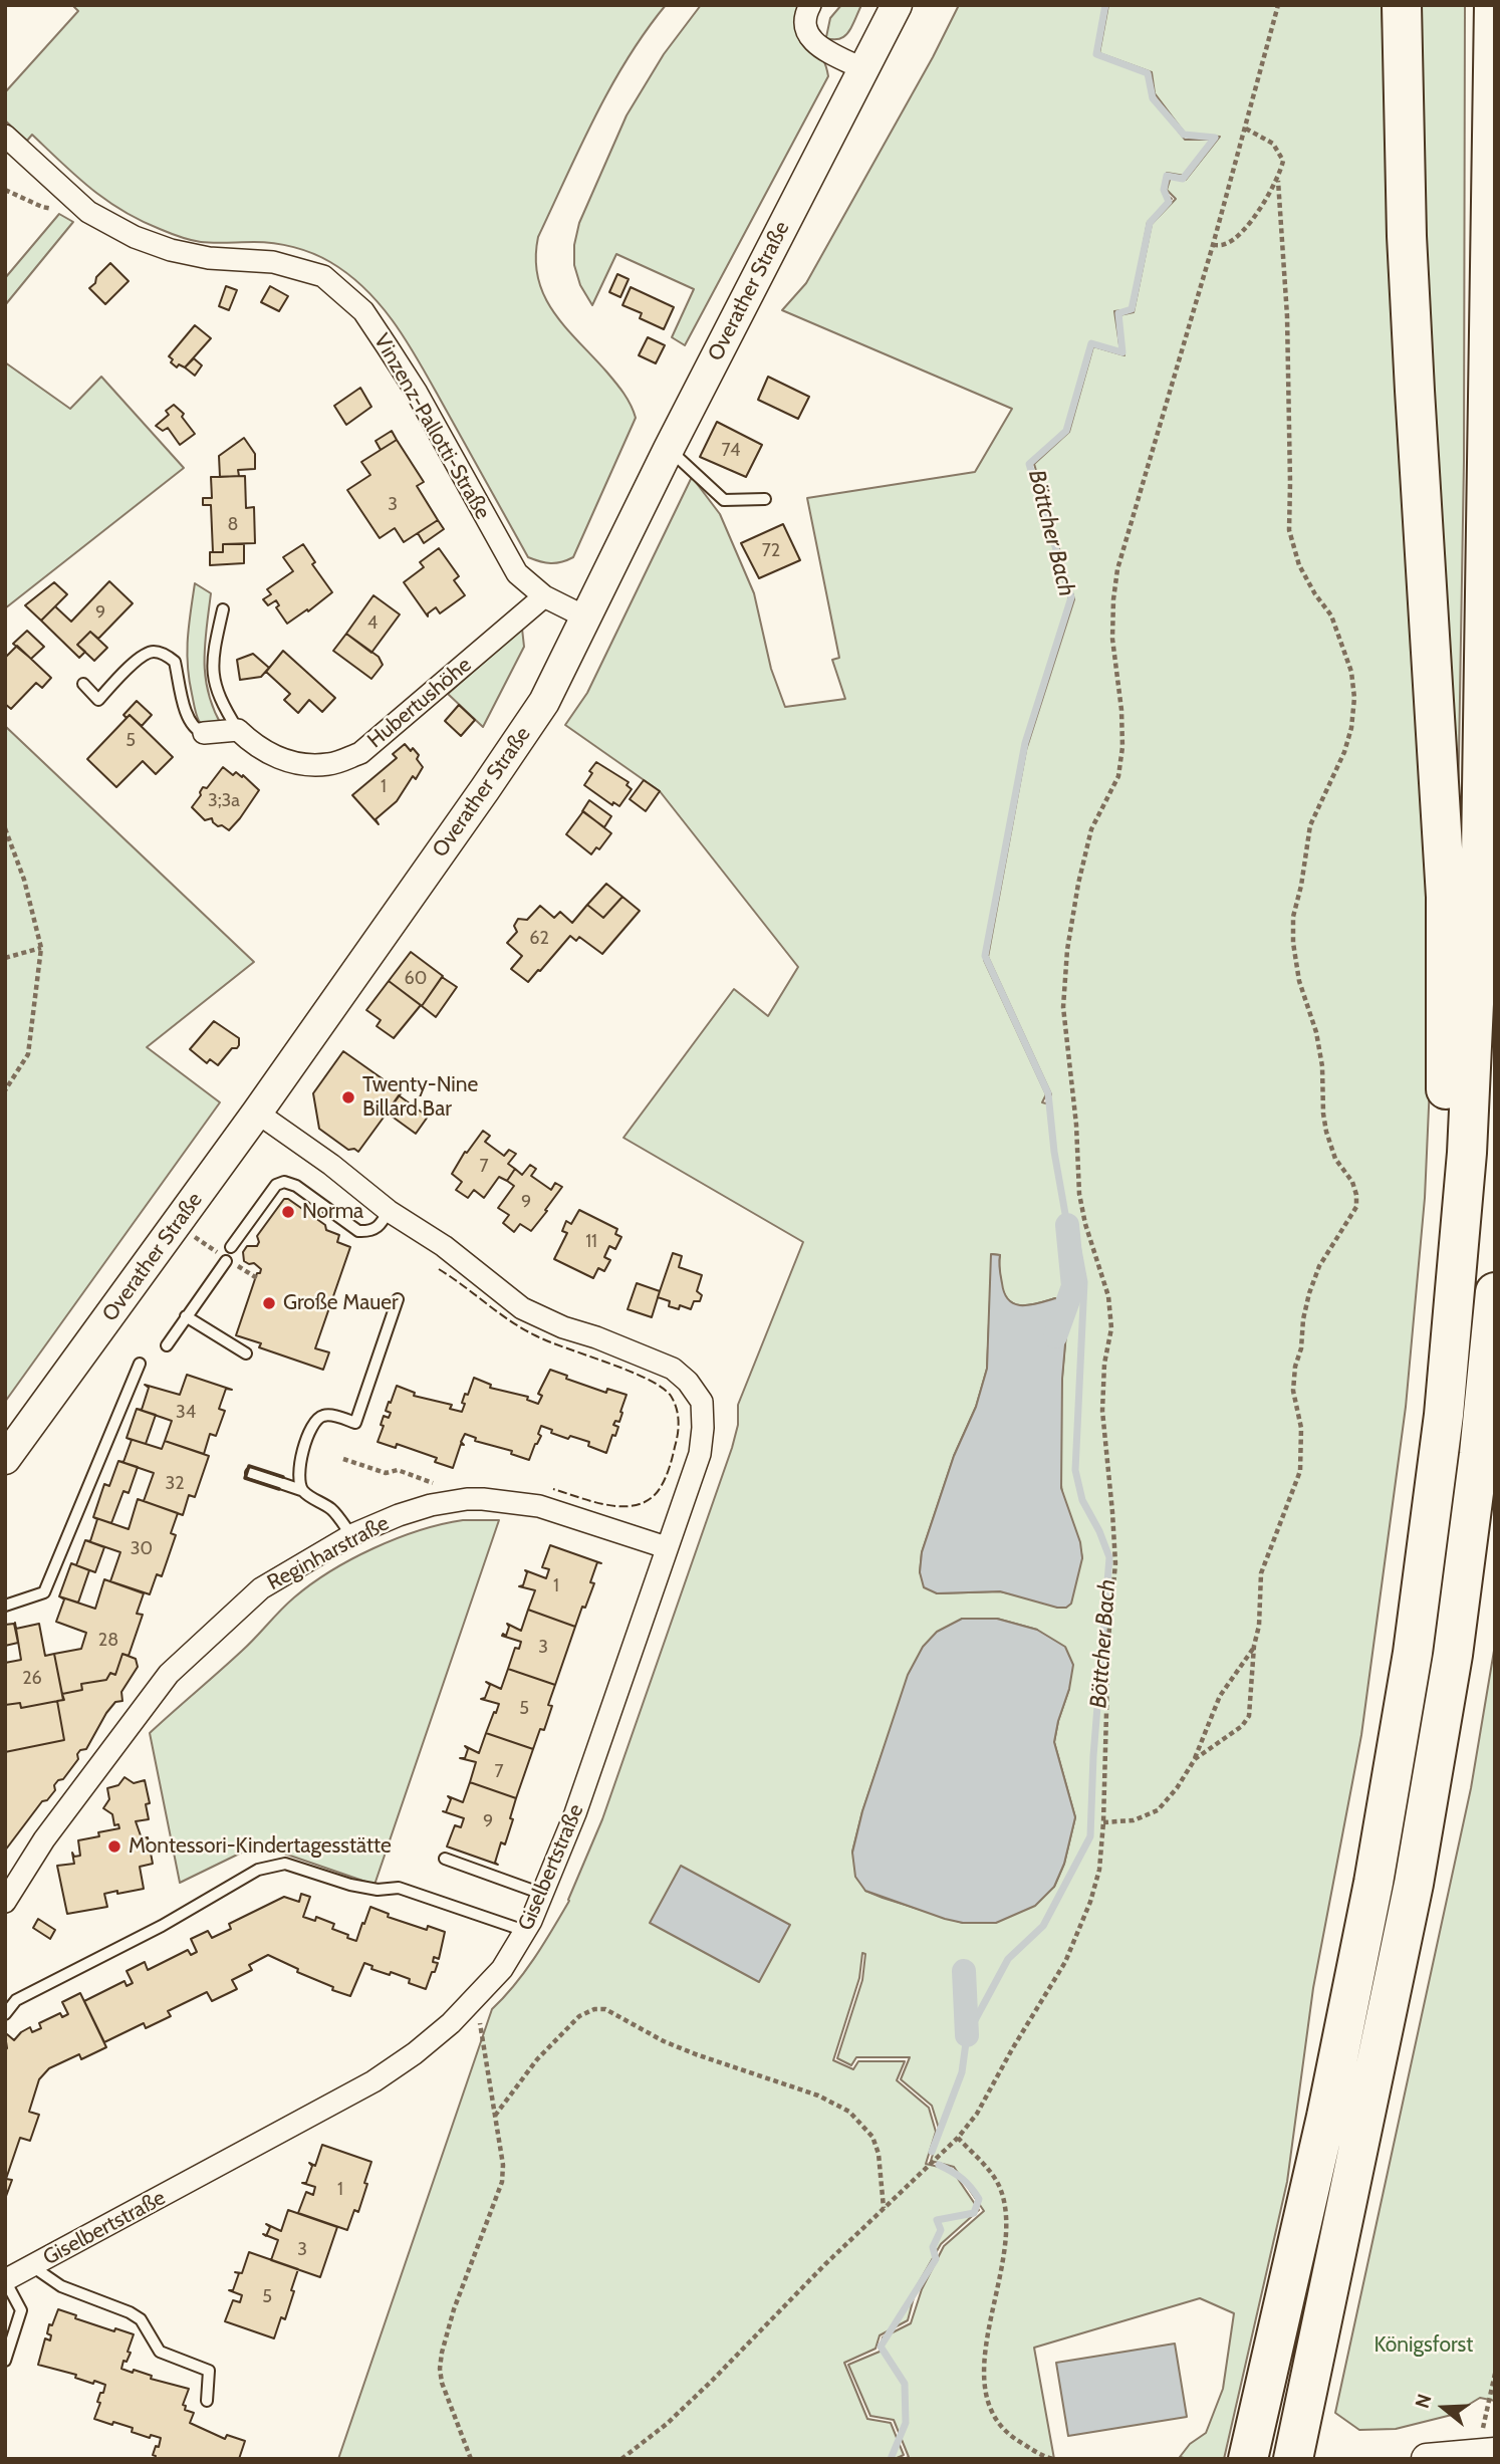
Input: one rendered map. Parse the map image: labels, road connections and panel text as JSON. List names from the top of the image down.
{
  "streets": {
    "main road": ["Overather Straße"],
    "street": [
      "Vinzenz-Pallotti-Straße",
      "Hubertushöhe",
      "Reginharstraße",
      "Giselbertstraße"
    ]
  },
  "crossings": [
    ["Overather Straße", "Vinzenz-Pallotti-Straße"],
    ["Vinzenz-Pallotti-Straße", "Hubertushöhe"],
    ["Reginharstraße", "Giselbertstraße"]
  ],
  "water": ["Böttcher Bach"],
  "parks": ["Königsforst"],
  "places": [
    "Twenty-Nine Billard Bar",
    "Norma",
    "Große Mauer",
    "Montessori-Kindertagesstätte"
  ],
  "house_numbers": [
    "74",
    "3",
    "8",
    "72",
    "9",
    "4",
    "5",
    "1",
    "3;3a",
    "62",
    "60",
    "7",
    "9",
    "11",
    "34",
    "32",
    "30",
    "1",
    "28",
    "3",
    "26",
    "5",
    "7",
    "9",
    "1",
    "3",
    "5"
  ],
  "north": "left"
}
